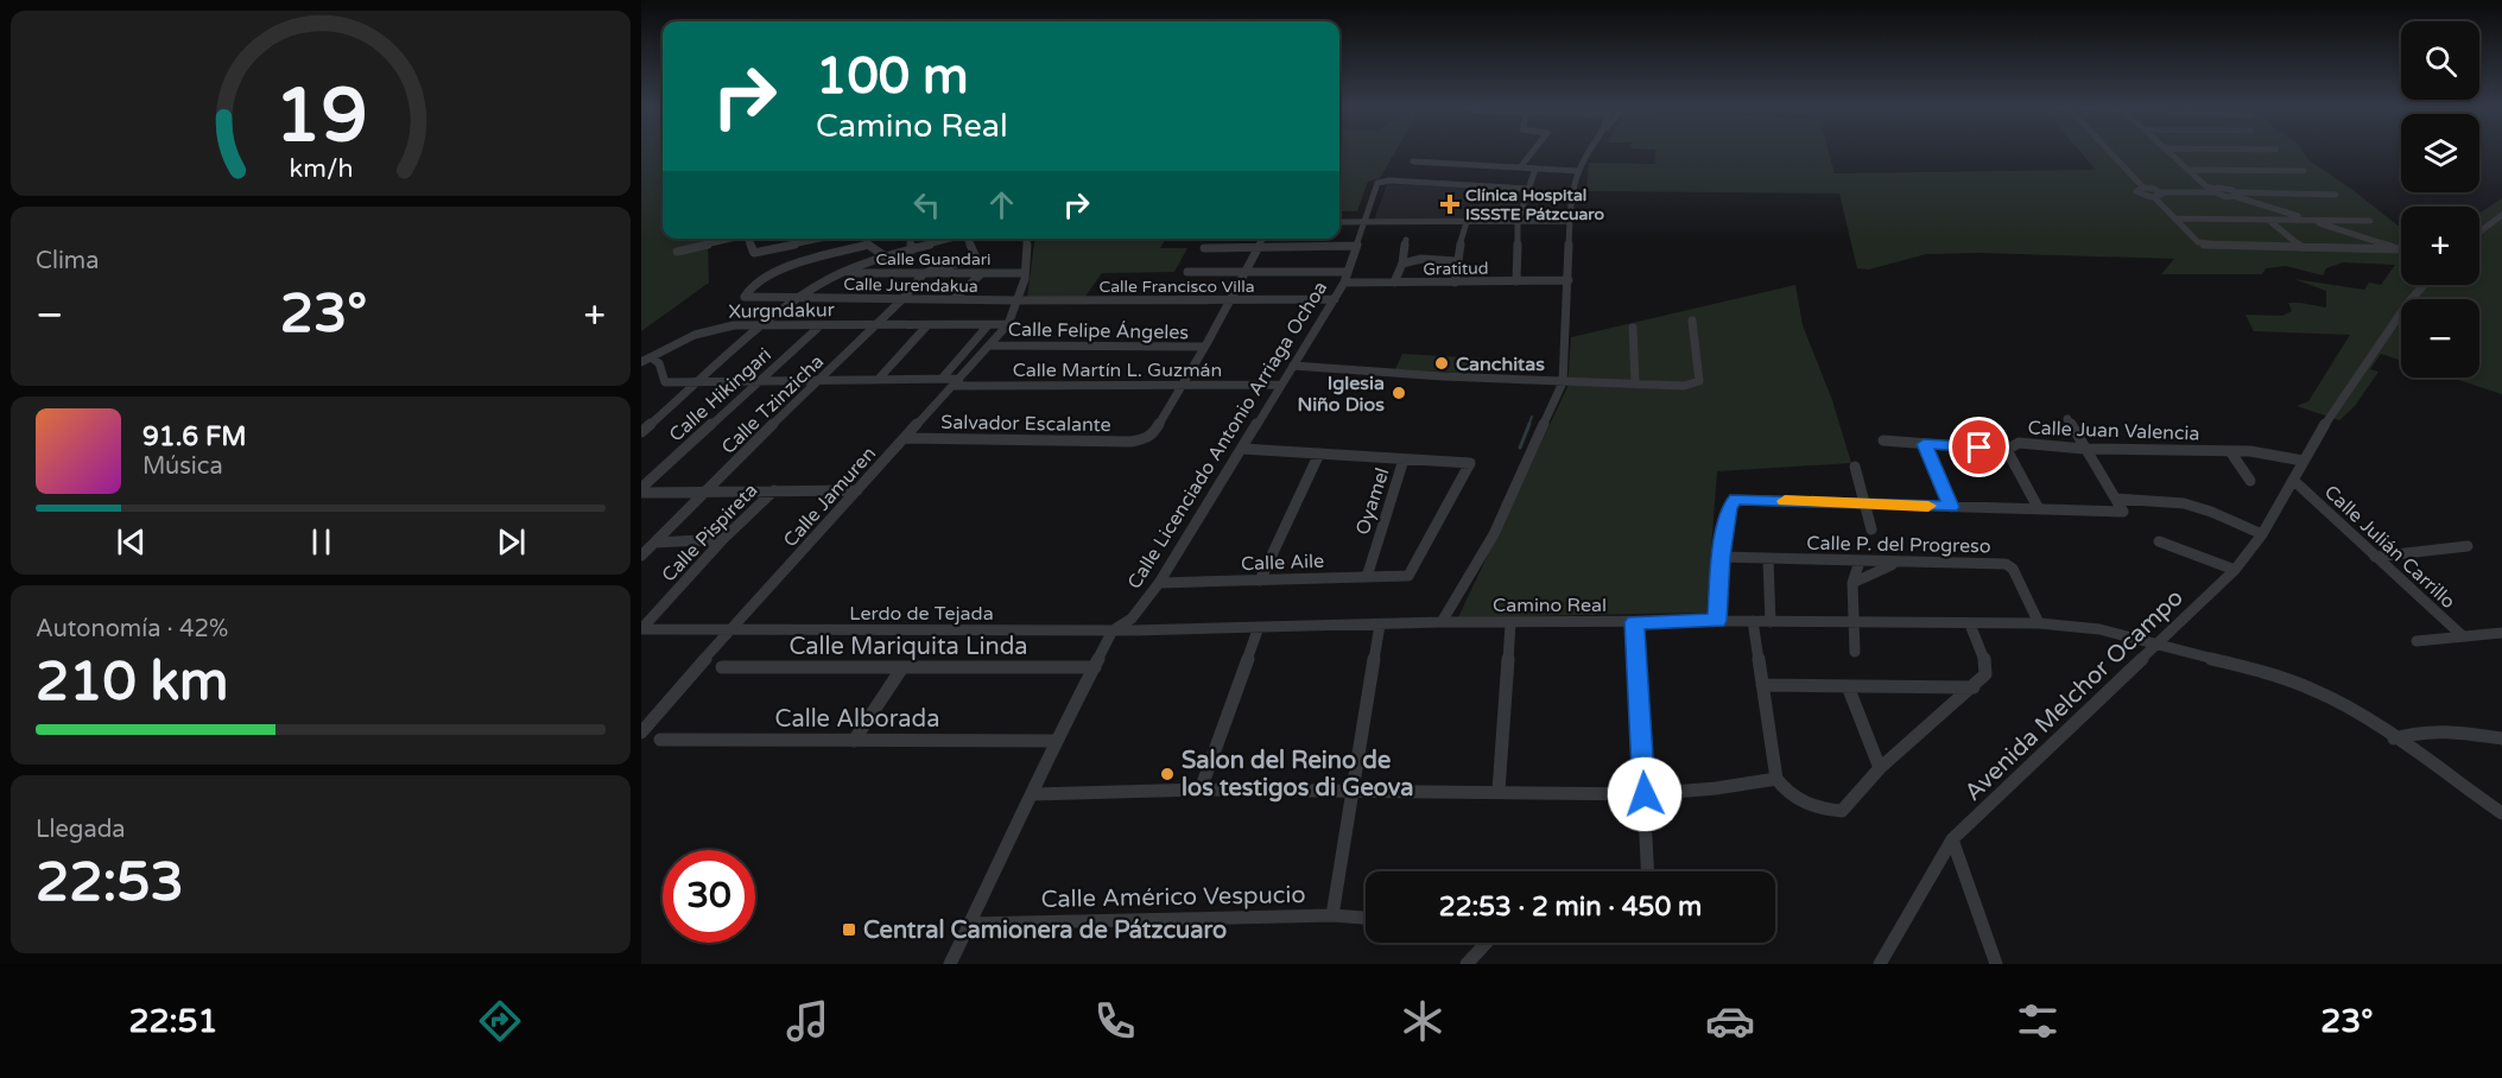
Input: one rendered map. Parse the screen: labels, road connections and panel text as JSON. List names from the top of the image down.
{
  "streets": {
    "street": [
      "Calle Guandari",
      "Gratitud",
      "Calle Jurendakua",
      "Calle Francisco Villa",
      "Xurgndakur",
      "Calle Felipe Ángeles",
      "Calle Martín L. Guzmán",
      "Calle Hikingari",
      "Calle Tzinzicha",
      "Salvador Escalante",
      "Calle Juan Valencia",
      "Calle Licenciado Antonio Arriaga Ochoa",
      "Calle Jamuren",
      "Oyamel",
      "Calle Pispireta",
      "Calle P. del Progreso",
      "Calle Julián Carrillo",
      "Calle Aile",
      "Camino Real",
      "Lerdo de Tejada",
      "Calle Mariquita Linda",
      "Avenida Melchor Ocampo",
      "Calle Alborada",
      "Calle Américo Vespucio"
    ]
  },
  "crossings": [
    ["Calle Guandari", "Calle Tzinzicha"],
    ["Calle Guandari", "Calle Jamuren"],
    ["Gratitud", "Calle Licenciado Antonio Arriaga Ochoa"],
    ["Calle Jurendakua", "Calle Francisco Villa"],
    ["Calle Jurendakua", "Calle Tzinzicha"],
    ["Calle Jurendakua", "Calle Jamuren"],
    ["Calle Francisco Villa", "Calle Licenciado Antonio Arriaga Ochoa"],
    ["Calle Francisco Villa", "Calle Jamuren"],
    ["Xurgndakur", "Calle Martín L. Guzmán"],
    ["Xurgndakur", "Calle Hikingari"],
    ["Xurgndakur", "Calle Tzinzicha"],
    ["Xurgndakur", "Calle Jamuren"],
    ["Calle Felipe Ángeles", "Calle Jamuren"],
    ["Calle Martín L. Guzmán", "Calle Hikingari"],
    ["Calle Martín L. Guzmán", "Calle Tzinzicha"],
    ["Calle Martín L. Guzmán", "Salvador Escalante"],
    ["Calle Martín L. Guzmán", "Calle Licenciado Antonio Arriaga Ochoa"],
    ["Calle Martín L. Guzmán", "Calle Jamuren"],
    ["Salvador Escalante", "Calle Jamuren"],
    ["Calle Juan Valencia", "Avenida Melchor Ocampo"],
    ["Calle Licenciado Antonio Arriaga Ochoa", "Calle Aile"],
    ["Calle Licenciado Antonio Arriaga Ochoa", "Camino Real"],
    ["Calle Licenciado Antonio Arriaga Ochoa", "Lerdo de Tejada"],
    ["Calle Licenciado Antonio Arriaga Ochoa", "Calle Mariquita Linda"],
    ["Calle Licenciado Antonio Arriaga Ochoa", "Calle Alborada"],
    ["Calle Licenciado Antonio Arriaga Ochoa", "Calle Américo Vespucio"],
    ["Calle Jamuren", "Lerdo de Tejada"],
    ["Oyamel", "Calle Aile"],
    ["Calle Pispireta", "Lerdo de Tejada"],
    ["Calle P. del Progreso", "Camino Real"],
    ["Calle Julián Carrillo", "Avenida Melchor Ocampo"],
    ["Camino Real", "Lerdo de Tejada"],
    ["Camino Real", "Avenida Melchor Ocampo"]
  ],
  "places": {
    "health": ["Clínica Hospital ISSSTE Pátzcuaro"],
    "other": ["Canchitas", "Iglesia Niño Dios", "Salon del Reino de los testigos di Geova"],
    "transit": ["Central Camionera de Pátzcuaro"]
  },
  "page": {
    "map_buttons": ["+", "−"],
    "turn": ["100 m", "Camino Real"],
    "tile": [
      "Clima",
      ["Autonomía · 42%", "210 km"],
      ["Llegada", "22:53"]
    ],
    "heat": ["−", "23°", "+"],
    "song": ["91.6 FM", "Música"],
    "limit": "30",
    "trip": "22:53 · 2 min · 450 m",
    "tabs": ["22:51", "23°"],
    "gauge": ["19", "km/h"]
  }
}
